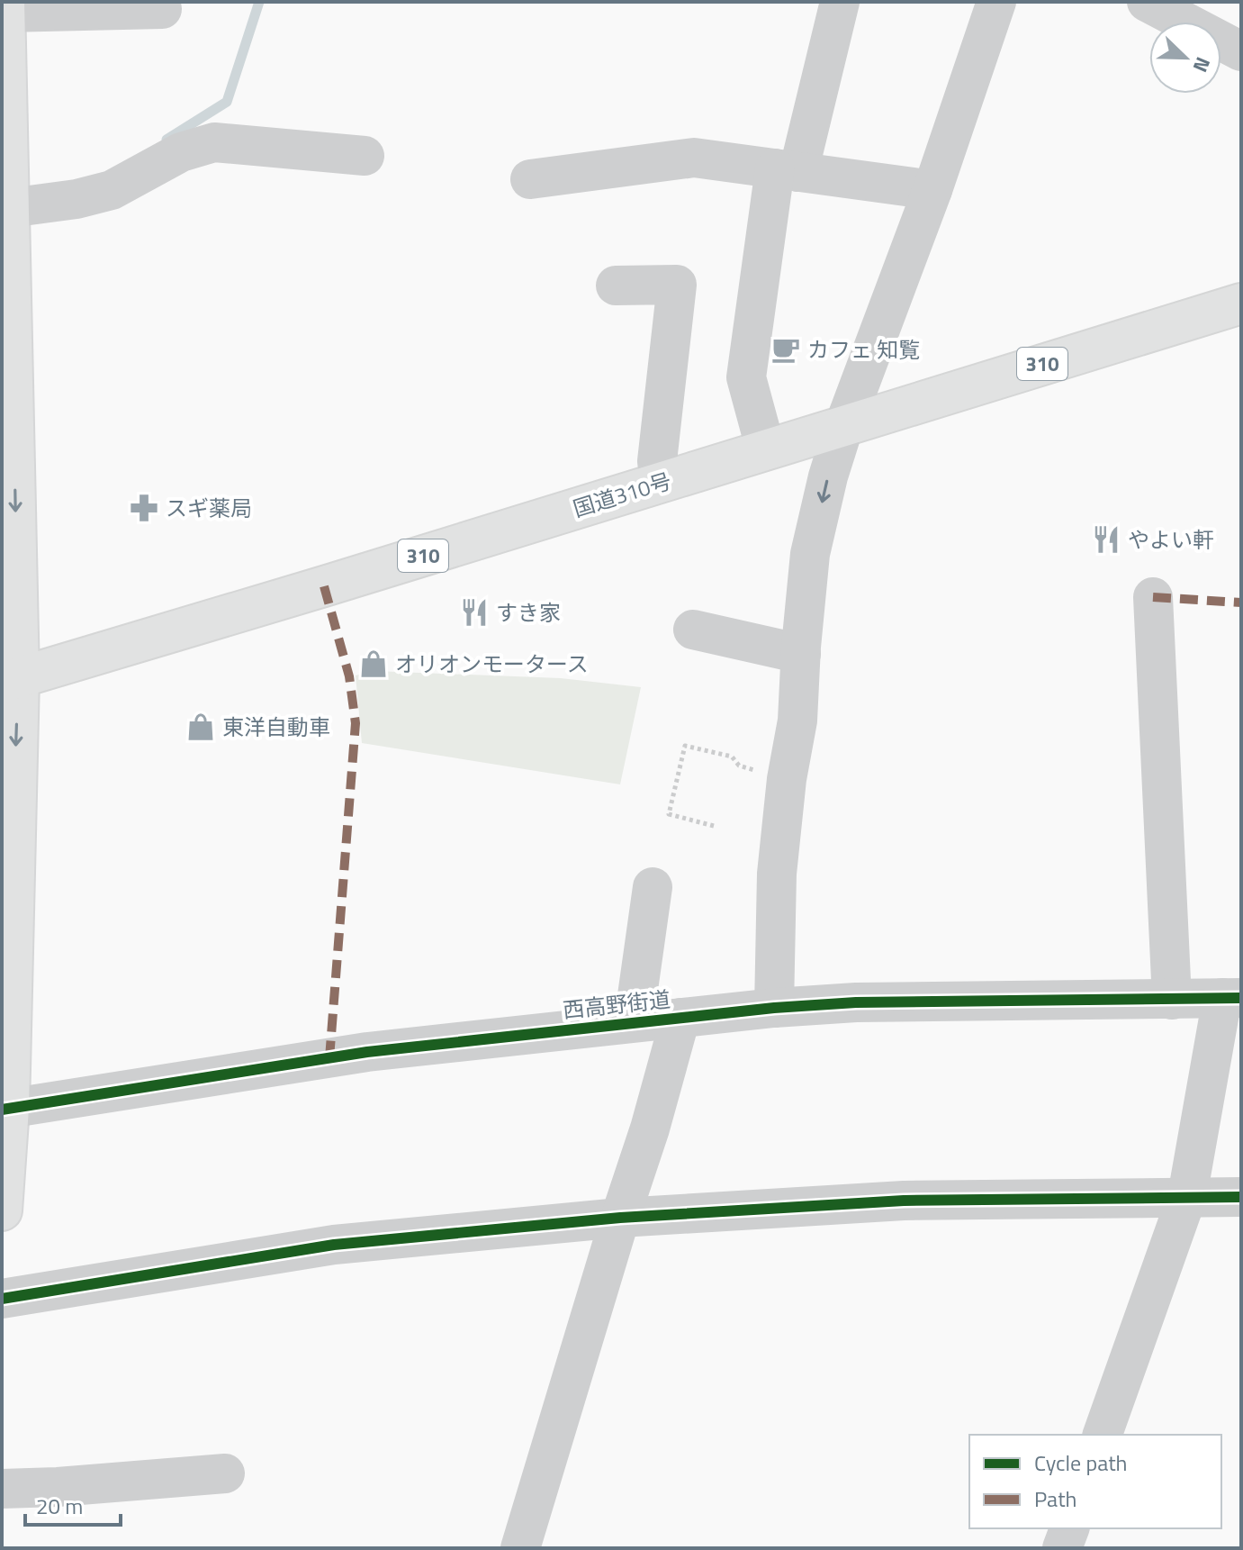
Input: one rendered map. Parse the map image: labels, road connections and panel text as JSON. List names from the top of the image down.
{
  "streets": {
    "main road": ["310", "国道310号"],
    "street": ["西高野街道"]
  },
  "places": {
    "cafe": ["カフェ 知覧"],
    "pharmacy": ["スギ薬局"],
    "restaurant": ["やよい軒", "すき家"],
    "shop": ["オリオンモータース", "東洋自動車"]
  },
  "legend": ["Cycle path", "Path"],
  "scale_bar": "20 m",
  "north": "bottom right"
}
